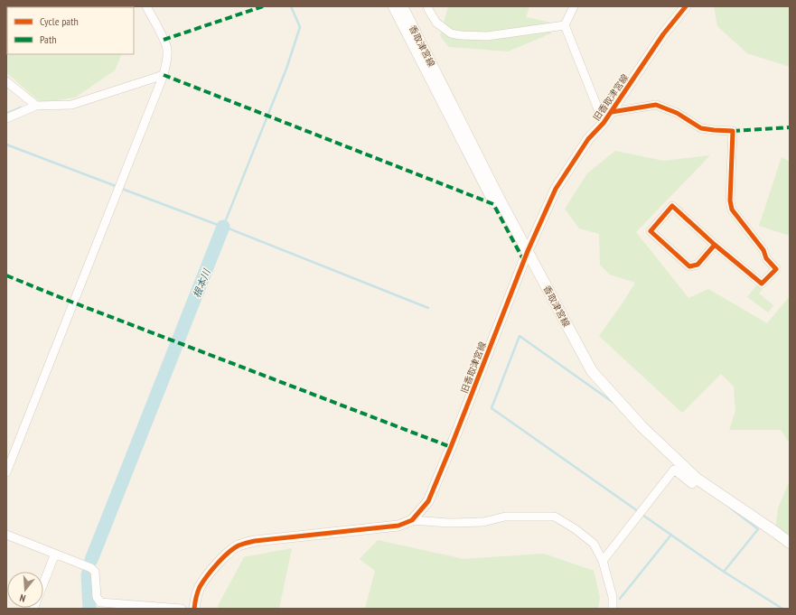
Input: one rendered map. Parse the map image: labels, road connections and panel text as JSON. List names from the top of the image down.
{
  "streets": {
    "main road": ["香取津宮線"],
    "street": ["旧香取津宮線"]
  },
  "crossings": [
    ["香取津宮線", "旧香取津宮線"]
  ],
  "water": ["根本川"],
  "legend": ["Cycle path", "Path"],
  "north": "bottom"
}
